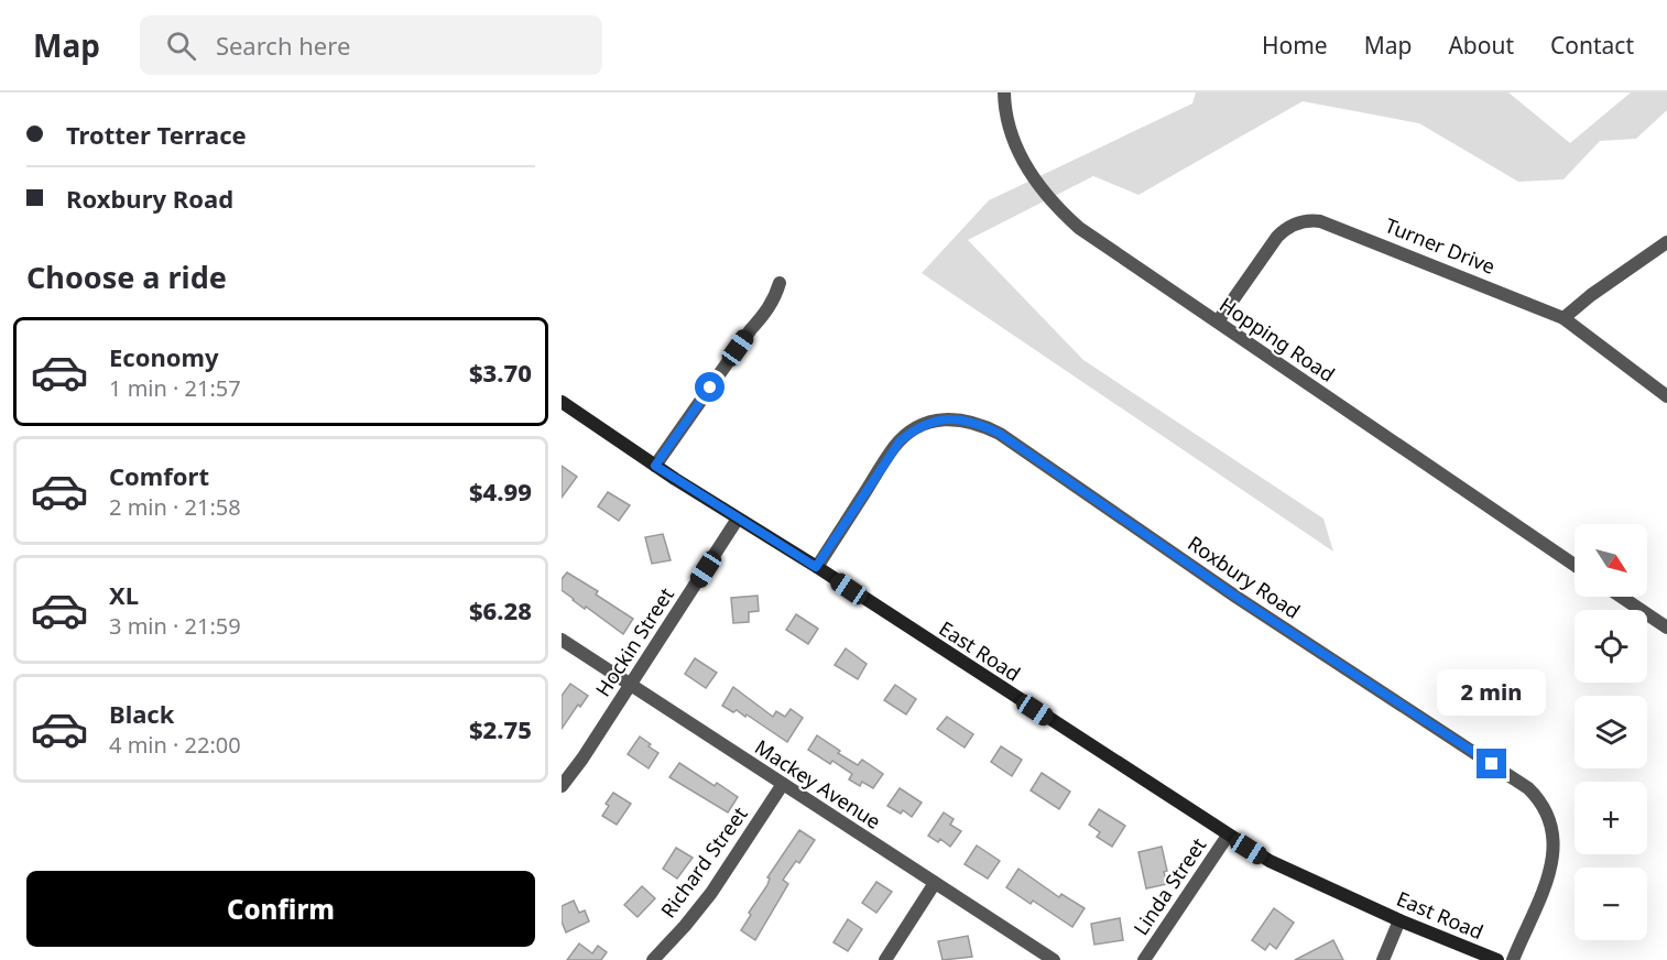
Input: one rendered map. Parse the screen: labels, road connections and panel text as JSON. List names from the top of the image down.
{
  "streets": {
    "street": [
      "Turner Drive",
      "Hopping Road",
      "Roxbury Road",
      "Hockin Street",
      "East Road",
      "Mackey Avenue",
      "Richard Street",
      "Linda Street"
    ]
  },
  "crossings": [
    ["Turner Drive", "Hopping Road"],
    ["Roxbury Road", "East Road"],
    ["Hockin Street", "East Road"],
    ["Hockin Street", "Mackey Avenue"],
    ["East Road", "Linda Street"],
    ["Mackey Avenue", "Richard Street"]
  ],
  "north": "bottom right",
  "page": {
    "header": "Map",
    "search": "Search here",
    "nav": [
      "Home",
      "Map",
      "About",
      "Contact"
    ],
    "banner": ["Trotter Terrace", "Roxbury Road"],
    "heading": "Choose a ride",
    "list": [
      {
        "name": "Economy",
        "note": "1 min · 21:57",
        "value": "$3.70"
      },
      {
        "name": "Comfort",
        "note": "2 min · 21:58",
        "value": "$4.99"
      },
      {
        "name": "XL",
        "note": "3 min · 21:59",
        "value": "$6.28"
      },
      {
        "name": "Black",
        "note": "4 min · 22:00",
        "value": "$2.75"
      }
    ],
    "map_buttons": ["+", "−"],
    "bubble": "2 min",
    "buttons": "Confirm"
  }
}
